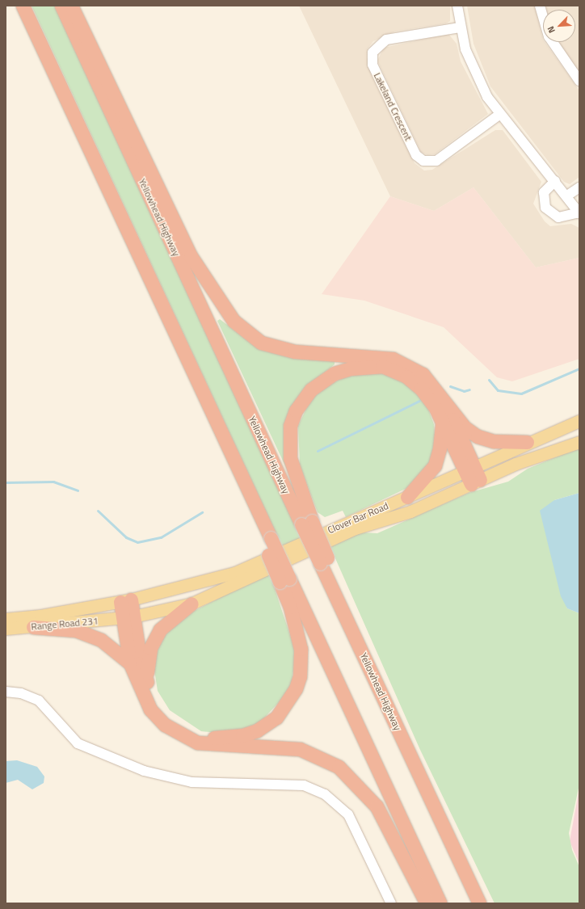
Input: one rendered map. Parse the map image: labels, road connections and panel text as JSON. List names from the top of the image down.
{
  "streets": {
    "highway": ["Yellowhead Highway"],
    "main road": ["Clover Bar Road", "Range Road 231"],
    "street": ["Lakeland Crescent"]
  },
  "crossings": [
    ["Clover Bar Road", "Range Road 231"]
  ],
  "north": "bottom left"
}
